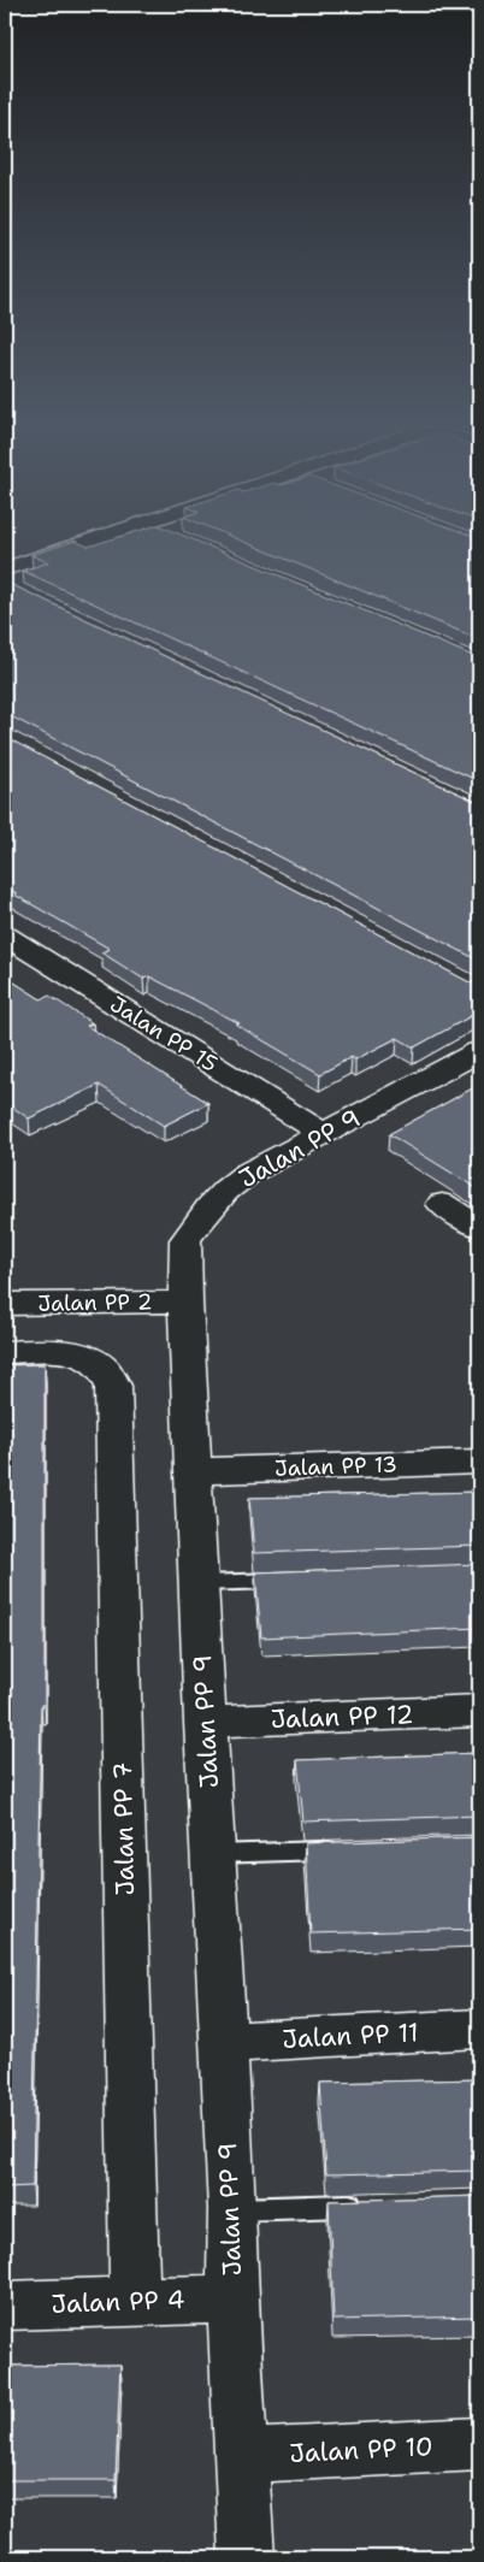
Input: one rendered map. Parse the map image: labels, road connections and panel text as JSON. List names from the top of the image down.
{
  "streets": {
    "street": [
      "Jalan PP 15",
      "Jalan PP 9",
      "Jalan PP 2",
      "Jalan PP 13",
      "Jalan PP 12",
      "Jalan PP 7",
      "Jalan PP 11",
      "Jalan PP 4",
      "Jalan PP 10"
    ]
  },
  "crossings": [
    ["Jalan PP 15", "Jalan PP 9"],
    ["Jalan PP 9", "Jalan PP 2"],
    ["Jalan PP 9", "Jalan PP 13"],
    ["Jalan PP 9", "Jalan PP 12"],
    ["Jalan PP 9", "Jalan PP 11"],
    ["Jalan PP 9", "Jalan PP 4"],
    ["Jalan PP 9", "Jalan PP 10"],
    ["Jalan PP 7", "Jalan PP 4"]
  ]
}
